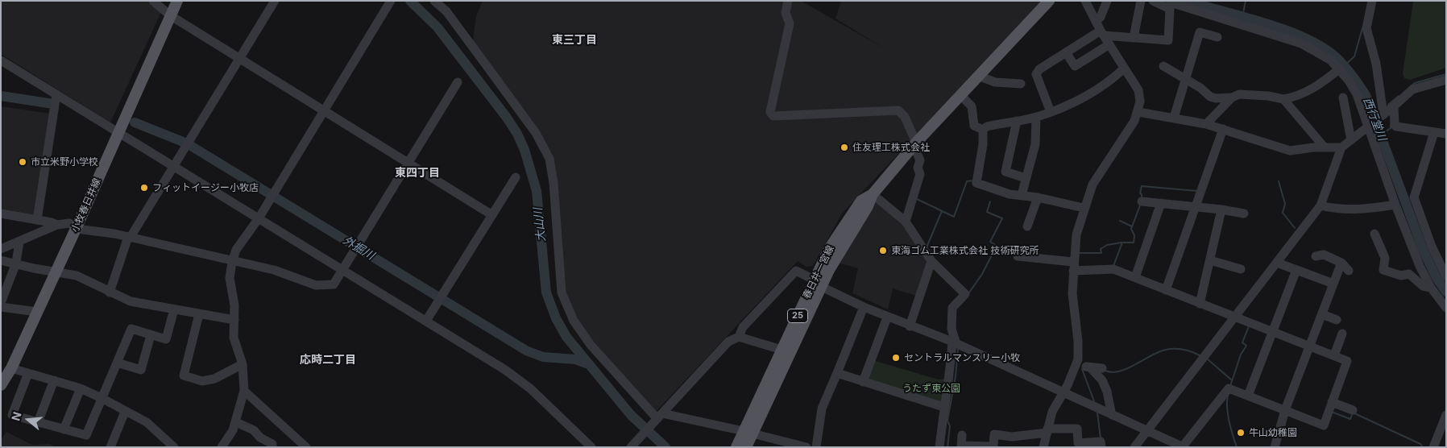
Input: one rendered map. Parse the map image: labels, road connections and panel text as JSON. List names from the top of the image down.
{
  "streets": {
    "main road": ["小牧春日井線", "春日井一宮線", "25"]
  },
  "districts": ["東三丁目", "東四丁目", "応時二丁目"],
  "water": ["西行堂川", "大山川", "外掘川"],
  "parks": ["うたず東公園"],
  "places": [
    "住友理工株式会社",
    "市立米野小学校",
    "フィットイージー小牧店",
    "東海ゴム工業株式会社 技術研究所",
    "セントラルマンスリー小牧",
    "牛山幼稚園"
  ],
  "north": "left"
}
